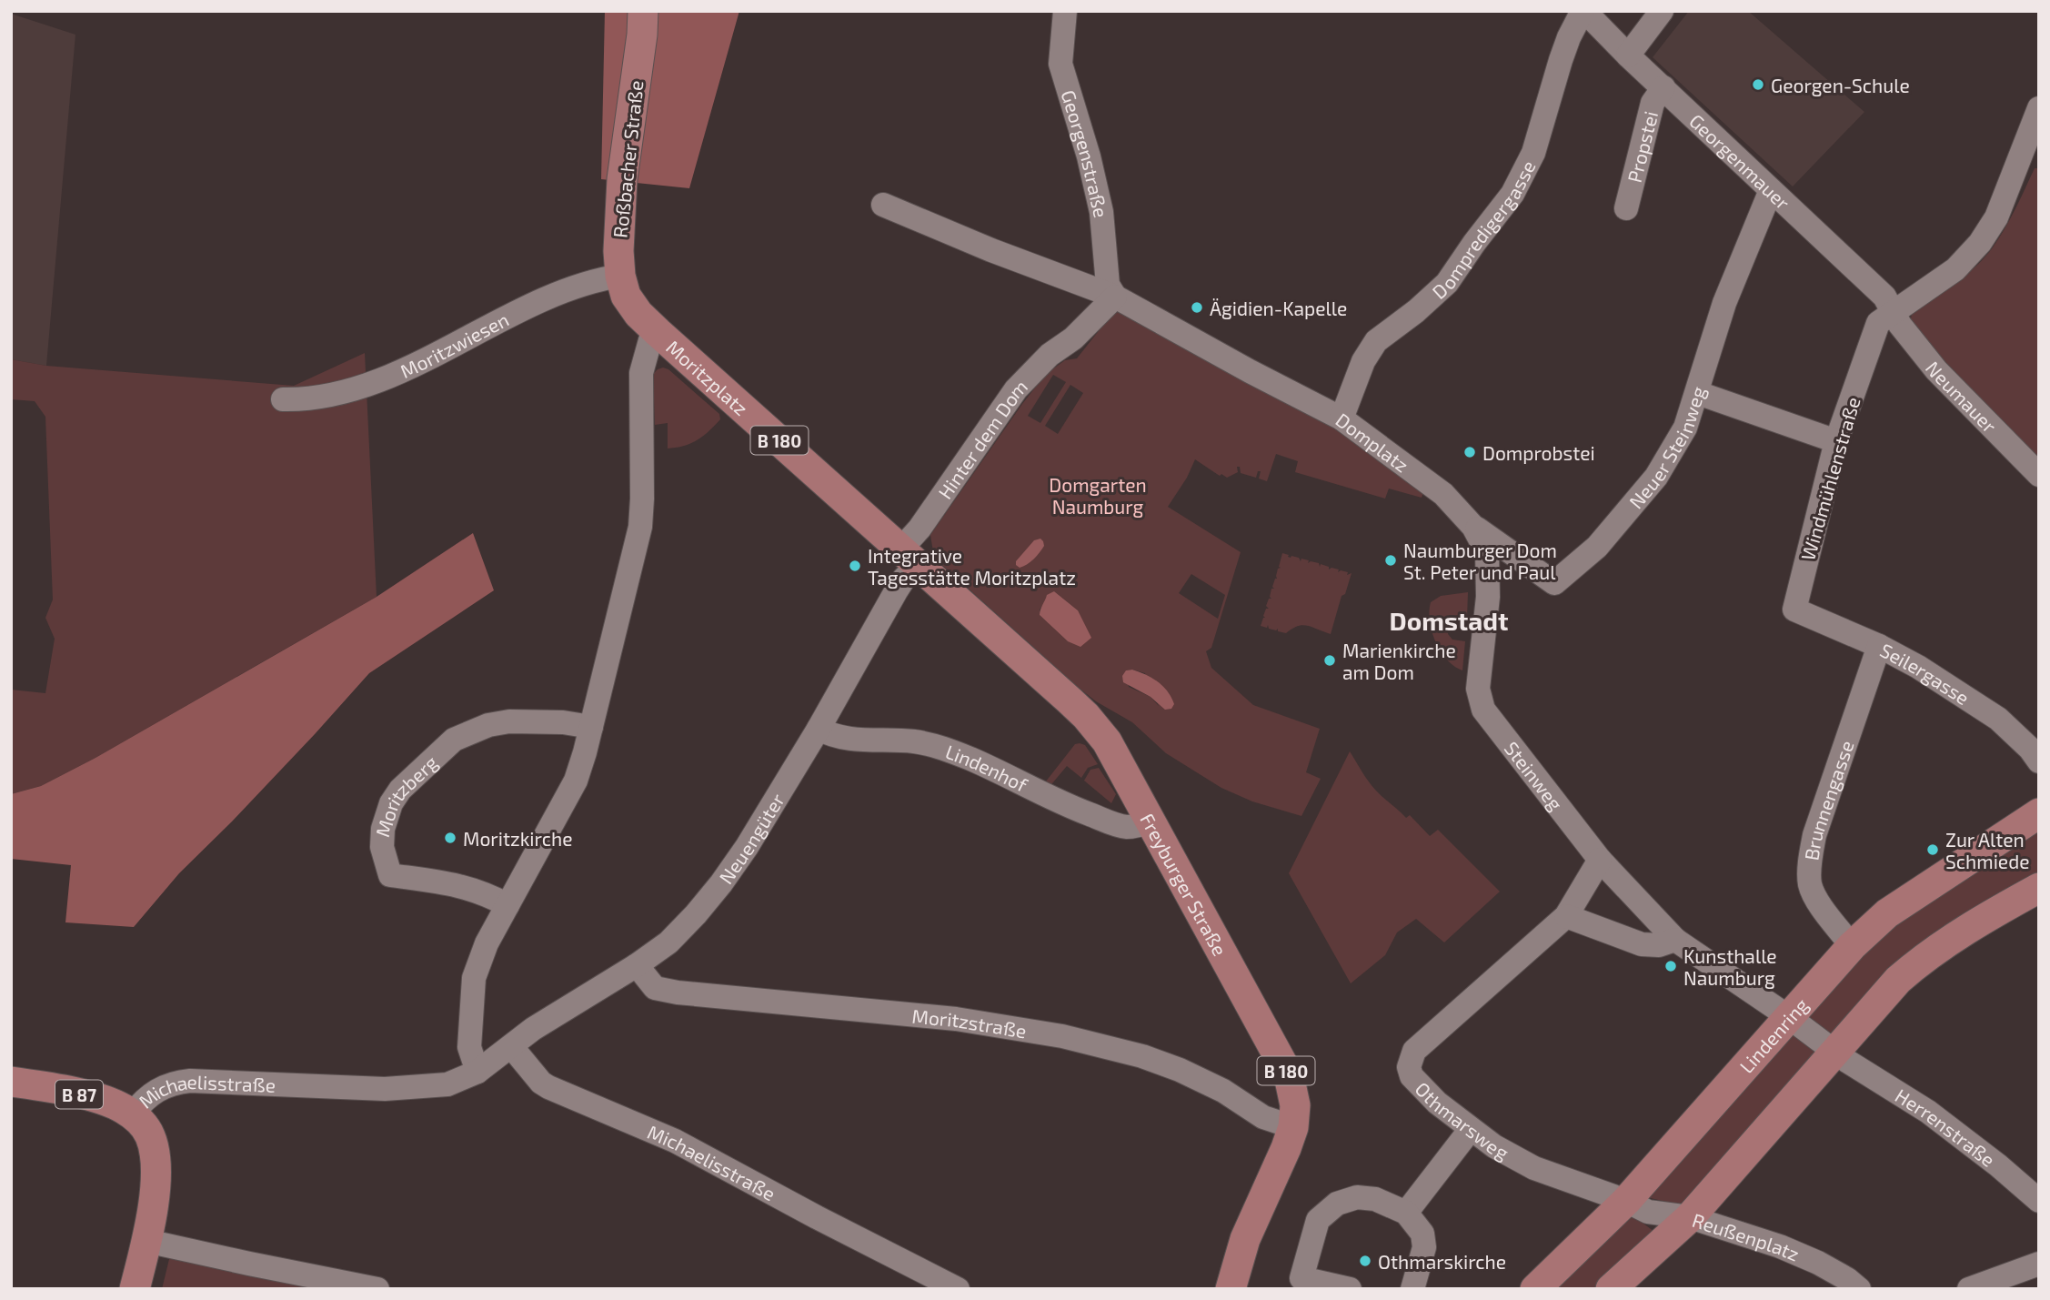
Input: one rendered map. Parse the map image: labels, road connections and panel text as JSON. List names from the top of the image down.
{
  "streets": {
    "main road": [
      "Roßbacher Straße",
      "Moritzplatz",
      "B 180",
      "Freyburger Straße",
      "Lindenring",
      "B 87"
    ],
    "street": [
      "Propstei",
      "Georgenstraße",
      "Georgenmauer",
      "Dompredigergasse",
      "Moritzwiesen",
      "Neumauer",
      "Hinter dem Dom",
      "Domplatz",
      "Neuer Steinweg",
      "Windmühlenstraße",
      "Seilergasse",
      "Lindenhof",
      "Steinweg",
      "Moritzberg",
      "Brunnengasse",
      "Neuengüter",
      "Moritzstraße",
      "Michaelisstraße",
      "Othmarsweg",
      "Herrenstraße",
      "Reußenplatz"
    ]
  },
  "crossings": [
    ["Propstei", "Georgenmauer"],
    ["Georgenstraße", "Hinter dem Dom"],
    ["Georgenstraße", "Domplatz"],
    ["Roßbacher Straße", "Moritzwiesen"],
    ["Roßbacher Straße", "Moritzplatz"],
    ["Georgenmauer", "Dompredigergasse"],
    ["Georgenmauer", "Neumauer"],
    ["Georgenmauer", "Neuer Steinweg"],
    ["Georgenmauer", "Windmühlenstraße"],
    ["Dompredigergasse", "Domplatz"],
    ["Moritzplatz", "Hinter dem Dom"],
    ["Moritzplatz", "Neuengüter"],
    ["Moritzplatz", "Freyburger Straße"],
    ["Neumauer", "Windmühlenstraße"],
    ["Hinter dem Dom", "Domplatz"],
    ["Hinter dem Dom", "Neuengüter"],
    ["Hinter dem Dom", "Freyburger Straße"],
    ["Domplatz", "Neuer Steinweg"],
    ["Domplatz", "Steinweg"],
    ["Windmühlenstraße", "Seilergasse"],
    ["Seilergasse", "Brunnengasse"],
    ["Lindenhof", "Neuengüter"],
    ["Lindenhof", "Freyburger Straße"],
    ["Steinweg", "Lindenring"],
    ["Steinweg", "Herrenstraße"],
    ["Brunnengasse", "Lindenring"],
    ["Neuengüter", "Freyburger Straße"],
    ["Neuengüter", "Moritzstraße"],
    ["Neuengüter", "Michaelisstraße"],
    ["Freyburger Straße", "Moritzstraße"],
    ["Lindenring", "Othmarsweg"],
    ["Lindenring", "Reußenplatz"],
    ["B 87", "Michaelisstraße"],
    ["Othmarsweg", "Reußenplatz"]
  ],
  "districts": ["Domstadt"],
  "parks": ["Domgarten Naumburg"],
  "places": [
    "Georgen-Schule",
    "Ägidien-Kapelle",
    "Domprobstei",
    "Naumburger Dom St. Peter und Paul",
    "Integrative Tagesstätte Moritzplatz",
    "Marienkirche am Dom",
    "Moritzkirche",
    "Zur Alten Schmiede",
    "Kunsthalle Naumburg",
    "Othmarskirche"
  ]
}
